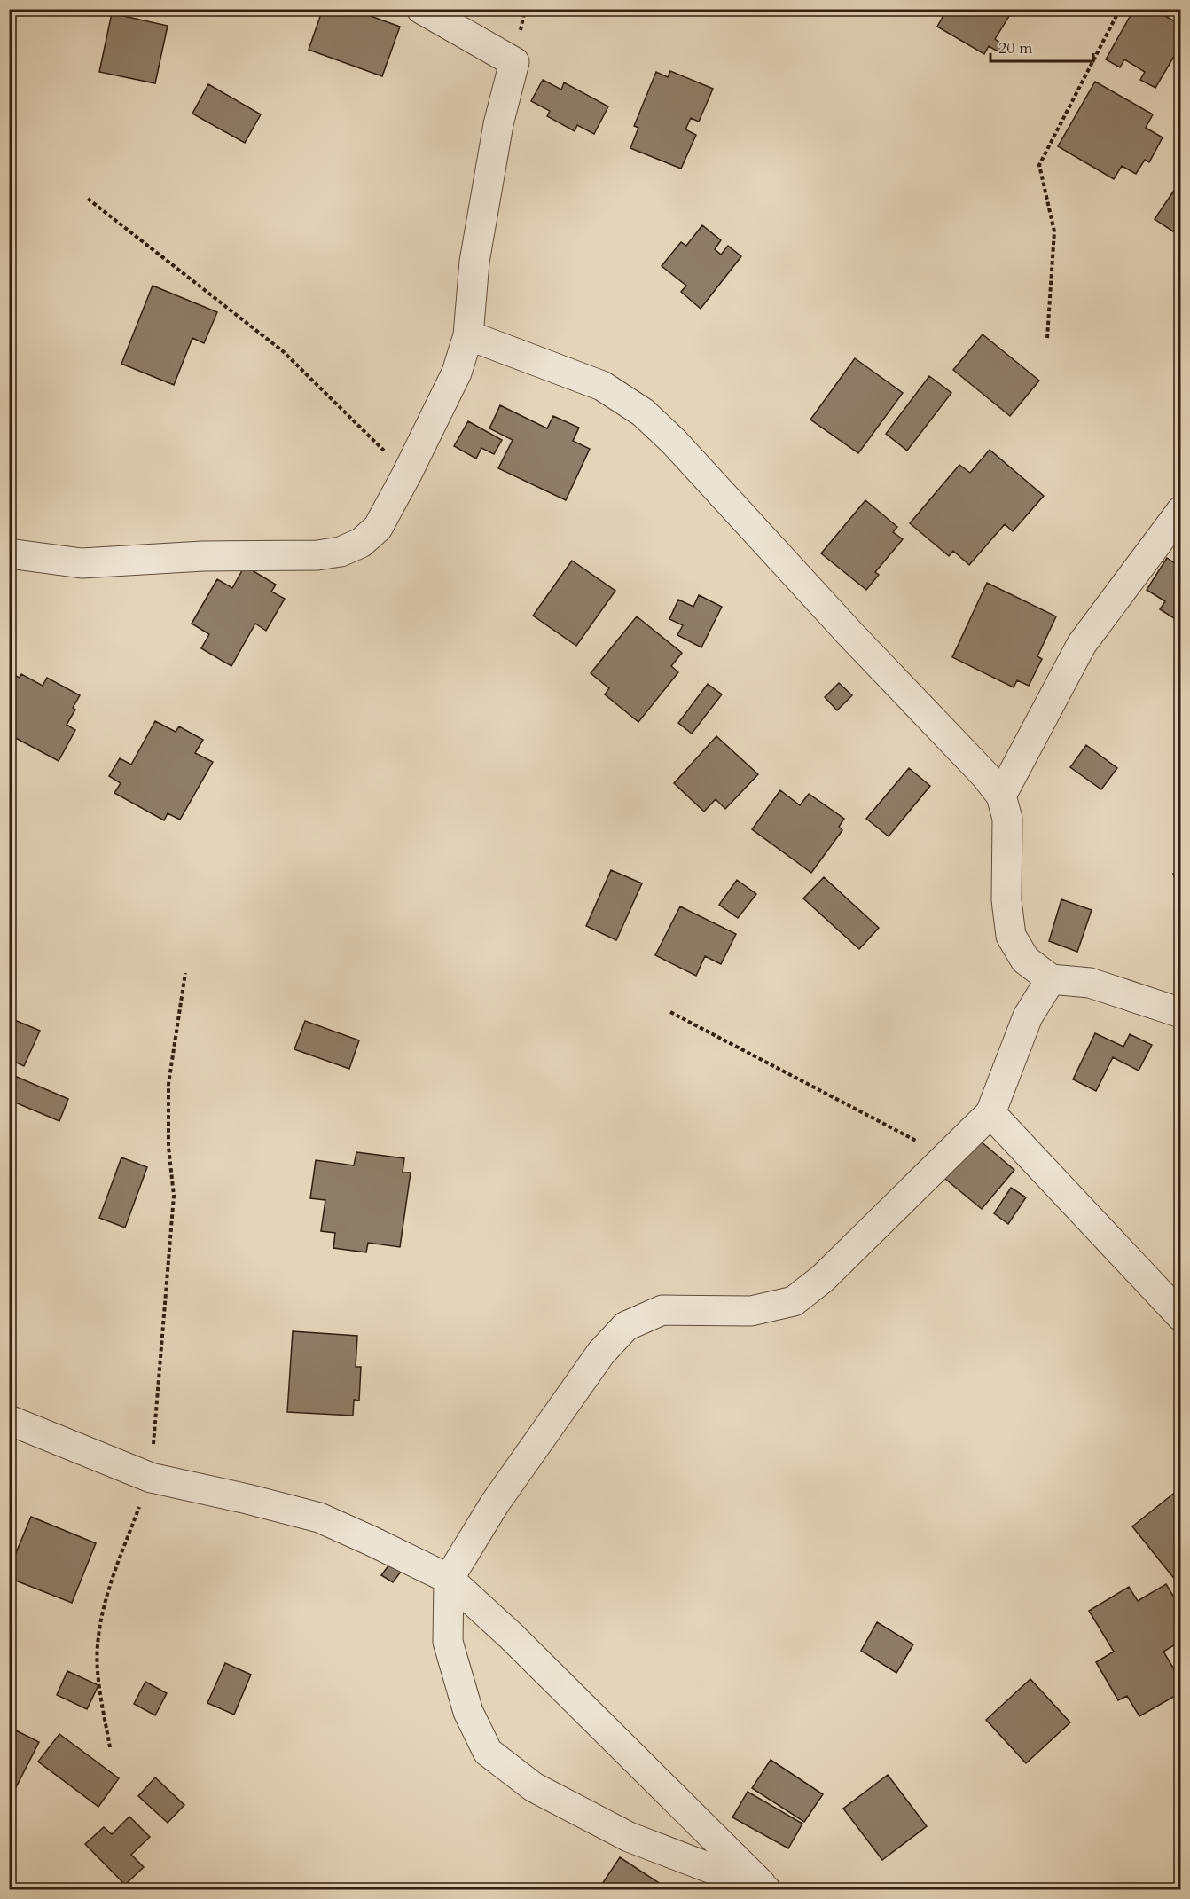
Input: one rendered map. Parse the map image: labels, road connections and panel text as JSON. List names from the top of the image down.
{
  "scale_bar": "20 m"
}
